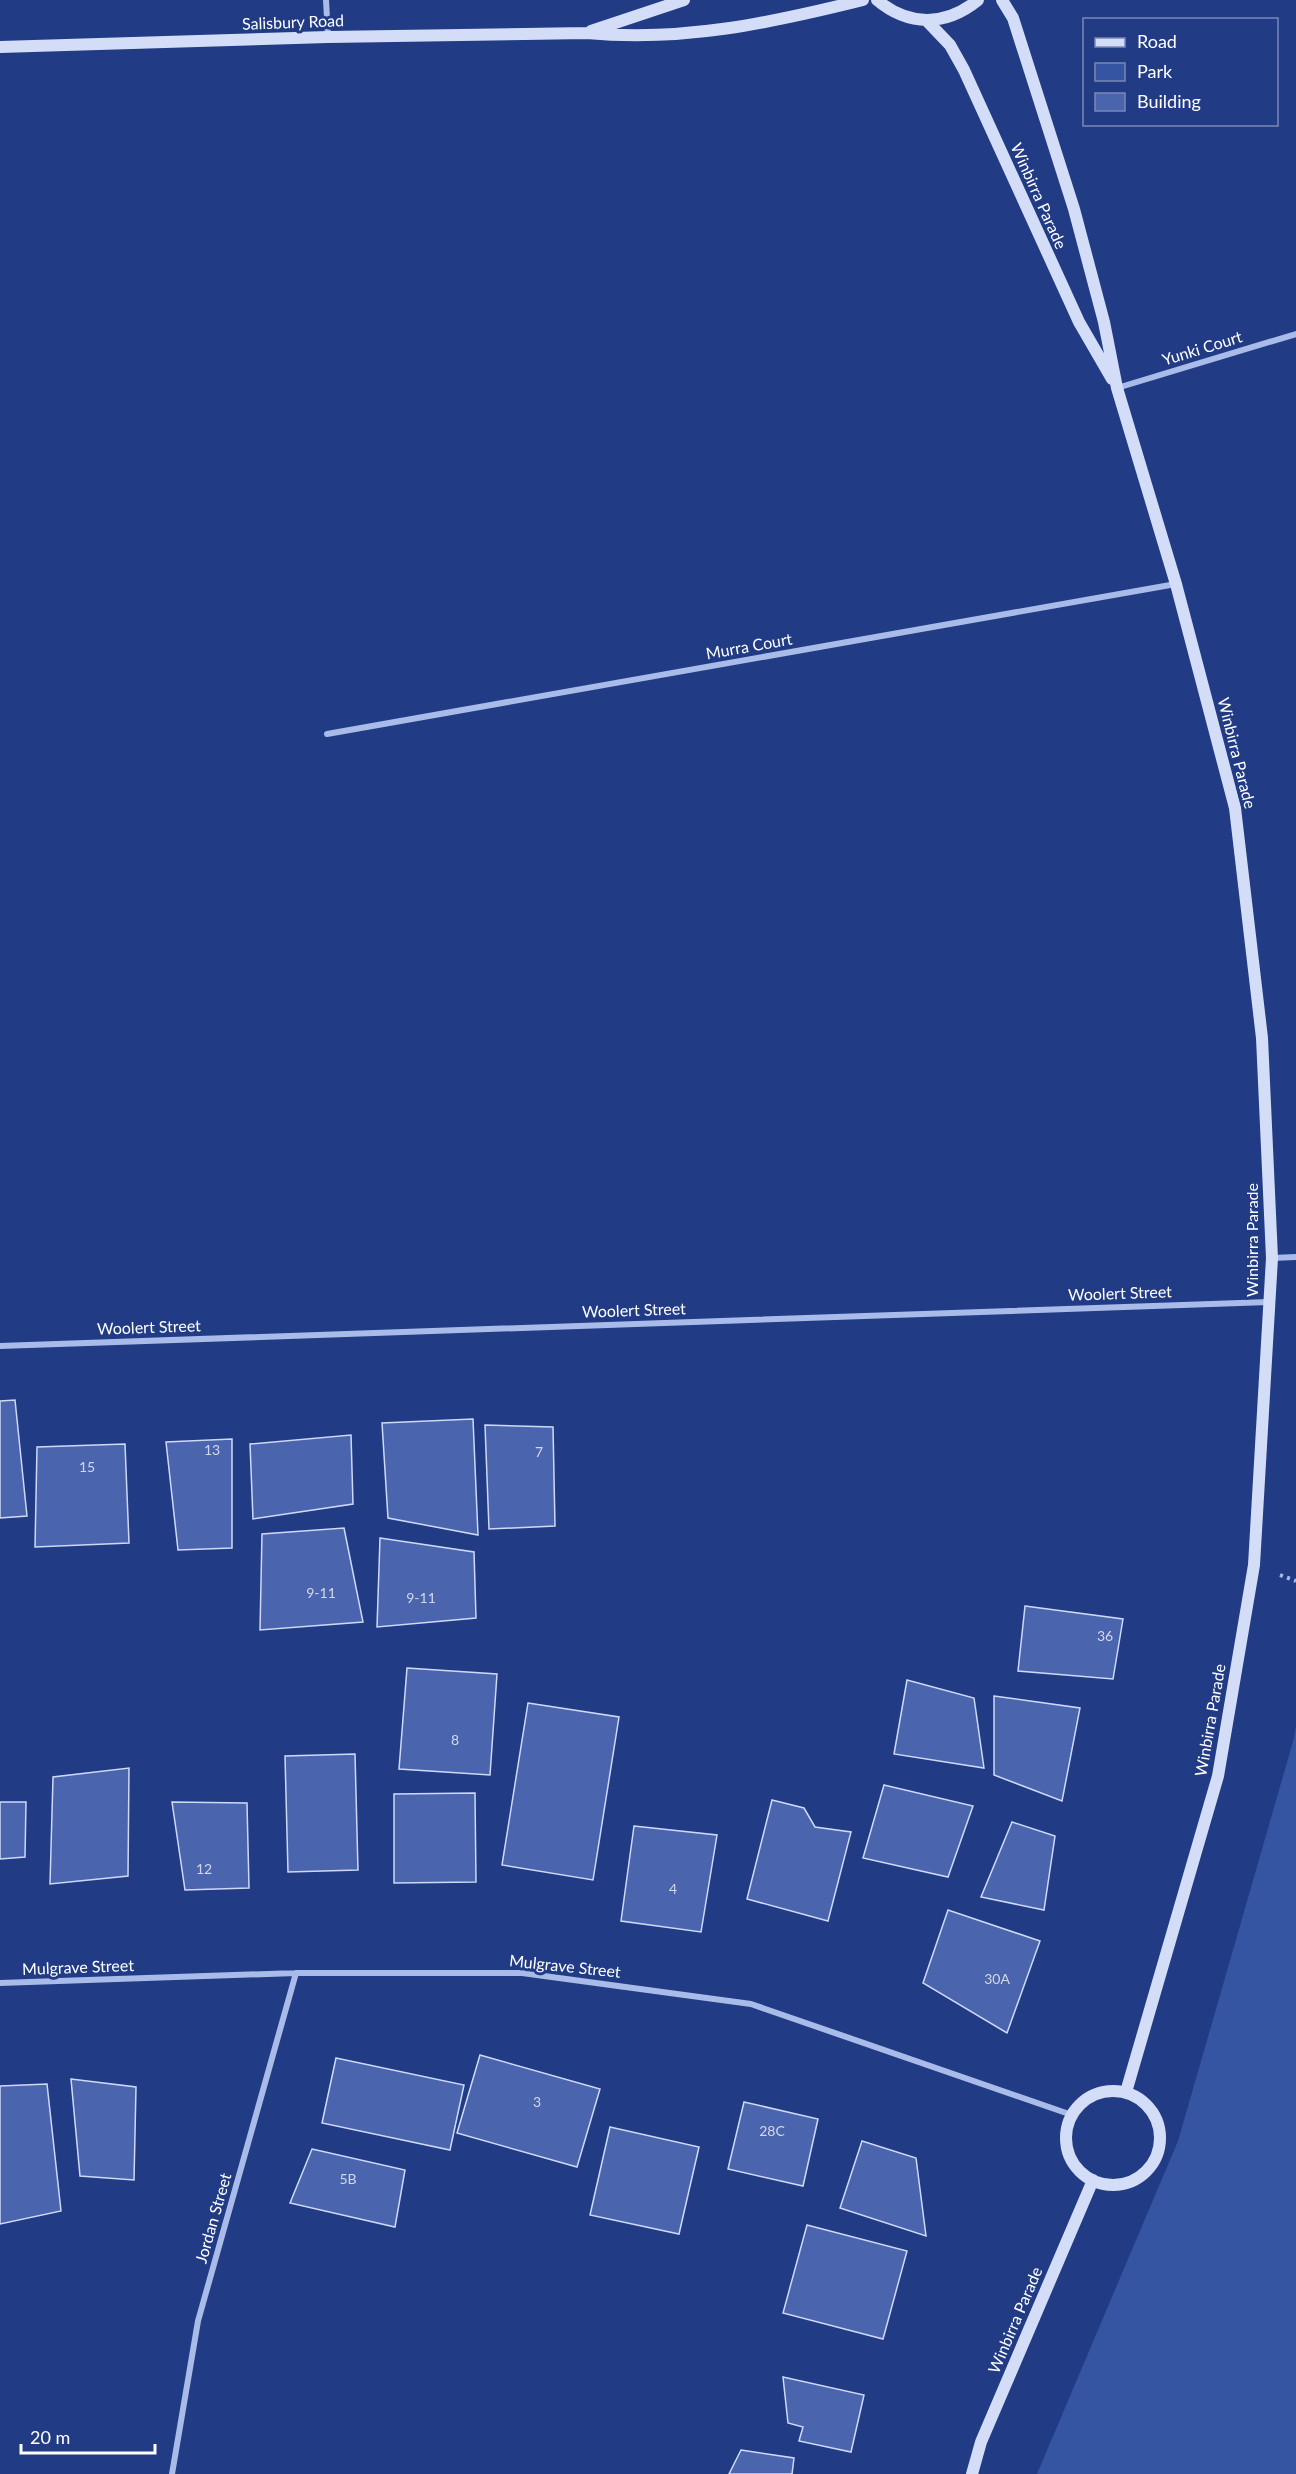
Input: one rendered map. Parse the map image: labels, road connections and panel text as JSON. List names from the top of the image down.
{
  "streets": {
    "street": [
      "Salisbury Road",
      "Winbirra Parade",
      "Yunki Court",
      "Murra Court",
      "Woolert Street",
      "Mulgrave Street",
      "Jordan Street"
    ]
  },
  "crossings": [
    ["Winbirra Parade", "Yunki Court"],
    ["Winbirra Parade", "Murra Court"],
    ["Winbirra Parade", "Woolert Street"],
    ["Winbirra Parade", "Mulgrave Street"],
    ["Mulgrave Street", "Jordan Street"]
  ],
  "house_numbers": [
    "13",
    "7",
    "15",
    "9-11",
    "9-11",
    "36",
    "8",
    "12",
    "4",
    "30A",
    "3",
    "28C",
    "5B"
  ],
  "legend": ["Road", "Park", "Building"],
  "scale_bar": "20 m"
}
